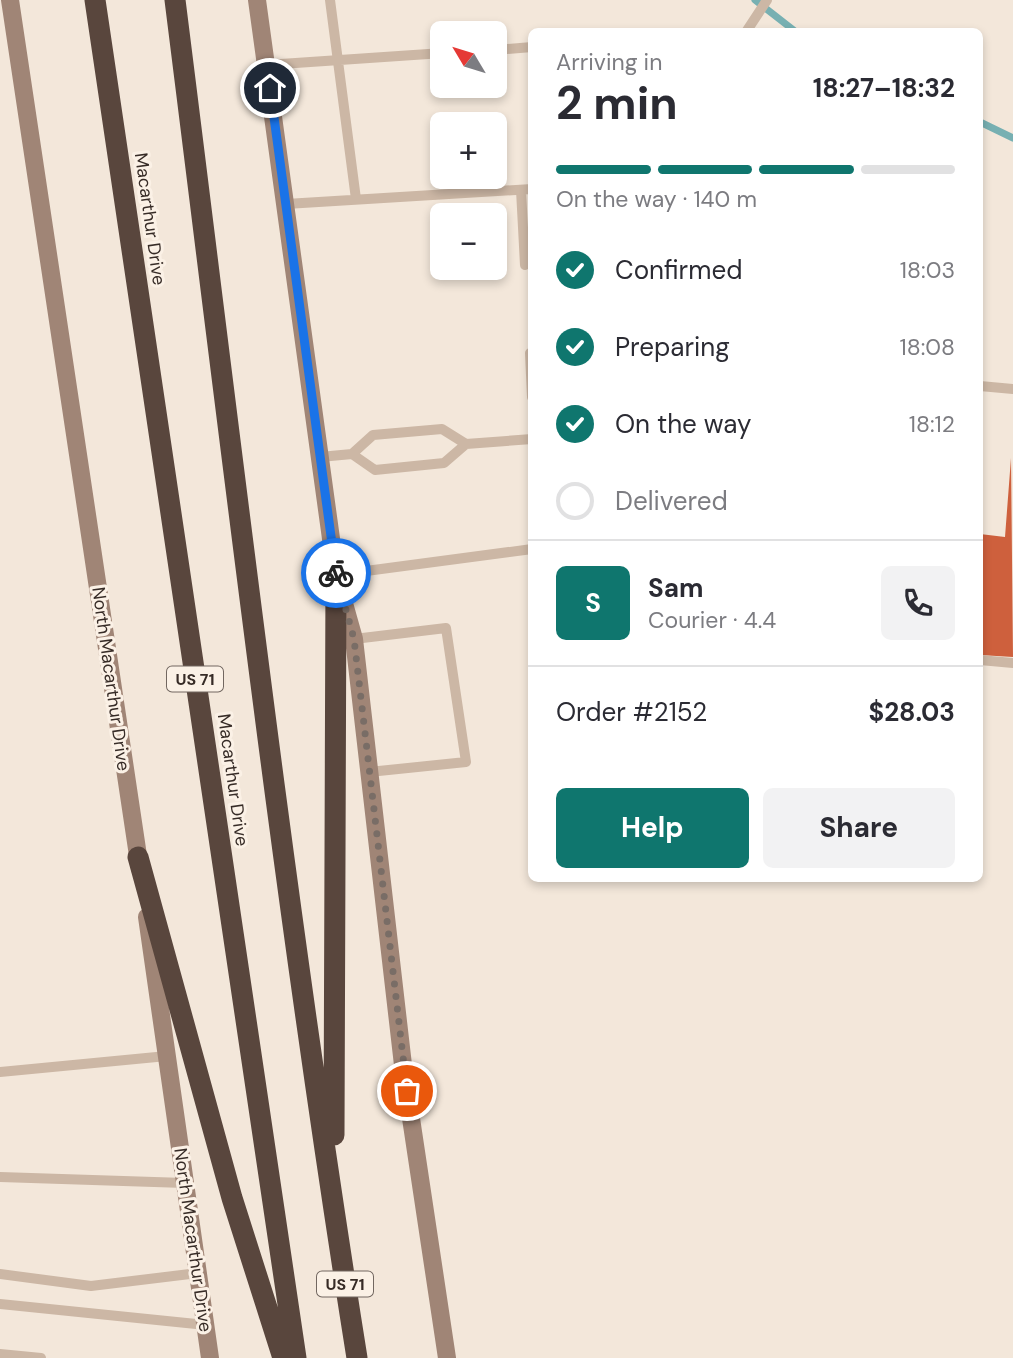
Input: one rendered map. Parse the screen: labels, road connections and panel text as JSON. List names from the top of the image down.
{
  "streets": {
    "highway": ["Macarthur Drive", "US 71"],
    "street": ["North Macarthur Drive"]
  },
  "north": "top left",
  "page": {
    "map_buttons": ["+", "−"],
    "heading": ["2 min", "Arriving in", "18:27–18:32"],
    "panel": [
      "Sam",
      "Courier · 4.4",
      "Order #2152",
      "$28.03"
    ],
    "bar": "On the way · 140 m",
    "list": [
      ["Confirmed", "18:03"],
      ["Preparing", "18:08"],
      ["On the way", "18:12"],
      "Delivered"
    ],
    "round": "S",
    "buttons": ["Help", "Share"]
  }
}
